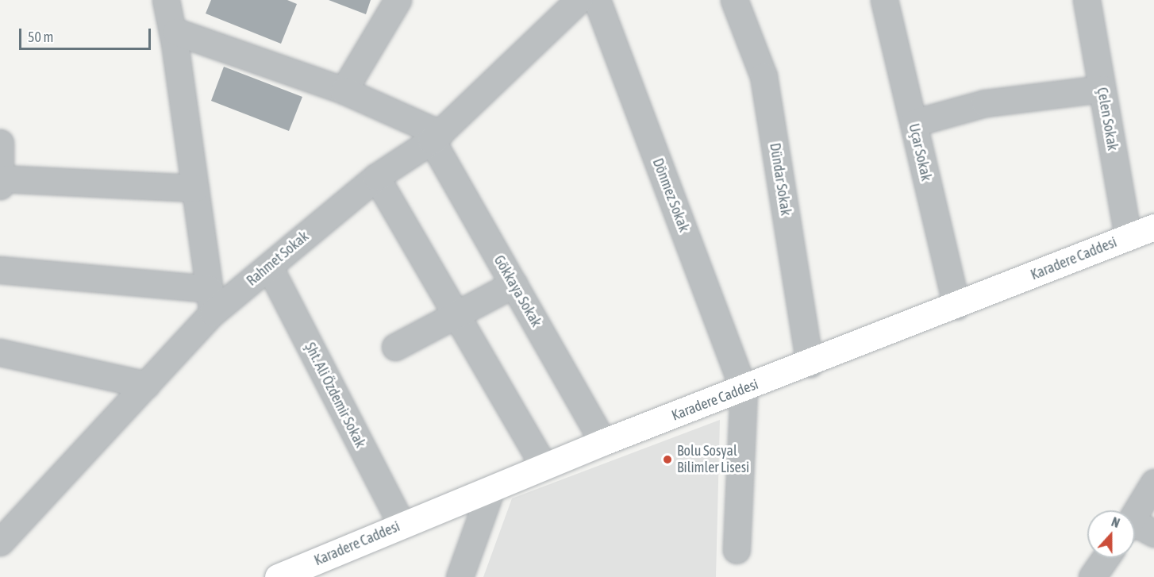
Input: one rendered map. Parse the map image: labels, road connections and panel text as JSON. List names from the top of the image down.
{
  "streets": {
    "main road": ["Karadere Caddesi"],
    "street": [
      "Çelen Sokak",
      "Uçar Sokak",
      "Dündar Sokak",
      "Dönmez Sokak",
      "Rahmet Sokak",
      "Gökkaya Sokak",
      "Şht. Ali Özdemir Sokak"
    ]
  },
  "crossings": [
    ["Çelen Sokak", "Karadere Caddesi"],
    ["Uçar Sokak", "Karadere Caddesi"],
    ["Dündar Sokak", "Karadere Caddesi"],
    ["Dönmez Sokak", "Karadere Caddesi"],
    ["Rahmet Sokak", "Gökkaya Sokak"],
    ["Rahmet Sokak", "Şht. Ali Özdemir Sokak"],
    ["Karadere Caddesi", "Gökkaya Sokak"],
    ["Karadere Caddesi", "Şht. Ali Özdemir Sokak"]
  ],
  "places": ["Bolu Sosyal Bilimler Lisesi"],
  "scale_bar": "50 m",
  "north": "top"
}
